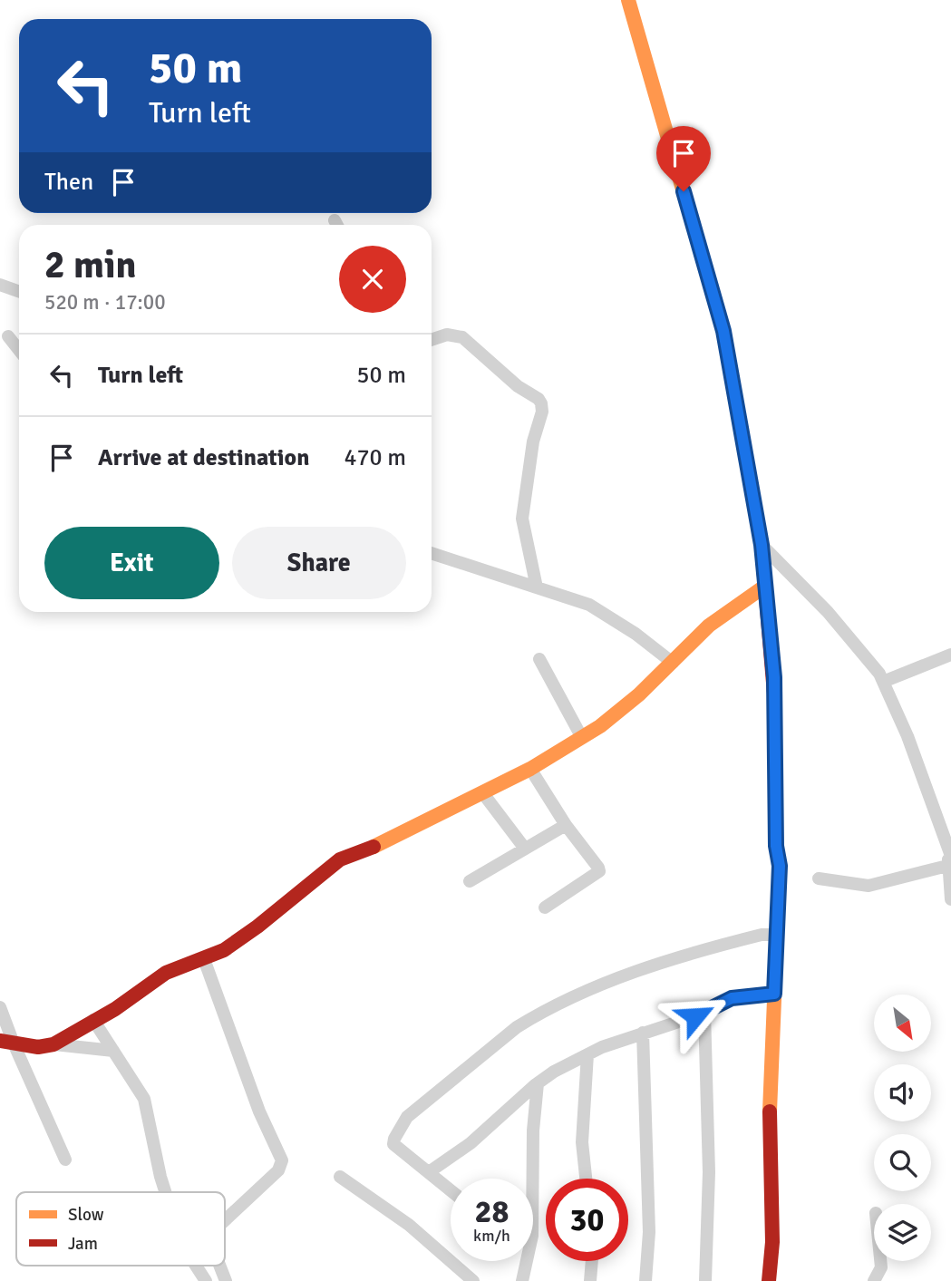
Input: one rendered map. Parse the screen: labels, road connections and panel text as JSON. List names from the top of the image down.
{
  "legend": ["Slow", "Jam"],
  "north": "bottom right",
  "page": {
    "turn": ["50 m", "Turn left"],
    "then": "Then",
    "heading": ["2 min", "520 m · 17:00"],
    "list": [
      {
        "name": "Turn left",
        "value": "50 m"
      },
      {
        "name": "Arrive at destination",
        "value": "470 m"
      }
    ],
    "buttons": ["Exit", "Share"],
    "speed": "28 km/h",
    "limit": "30"
  }
}
